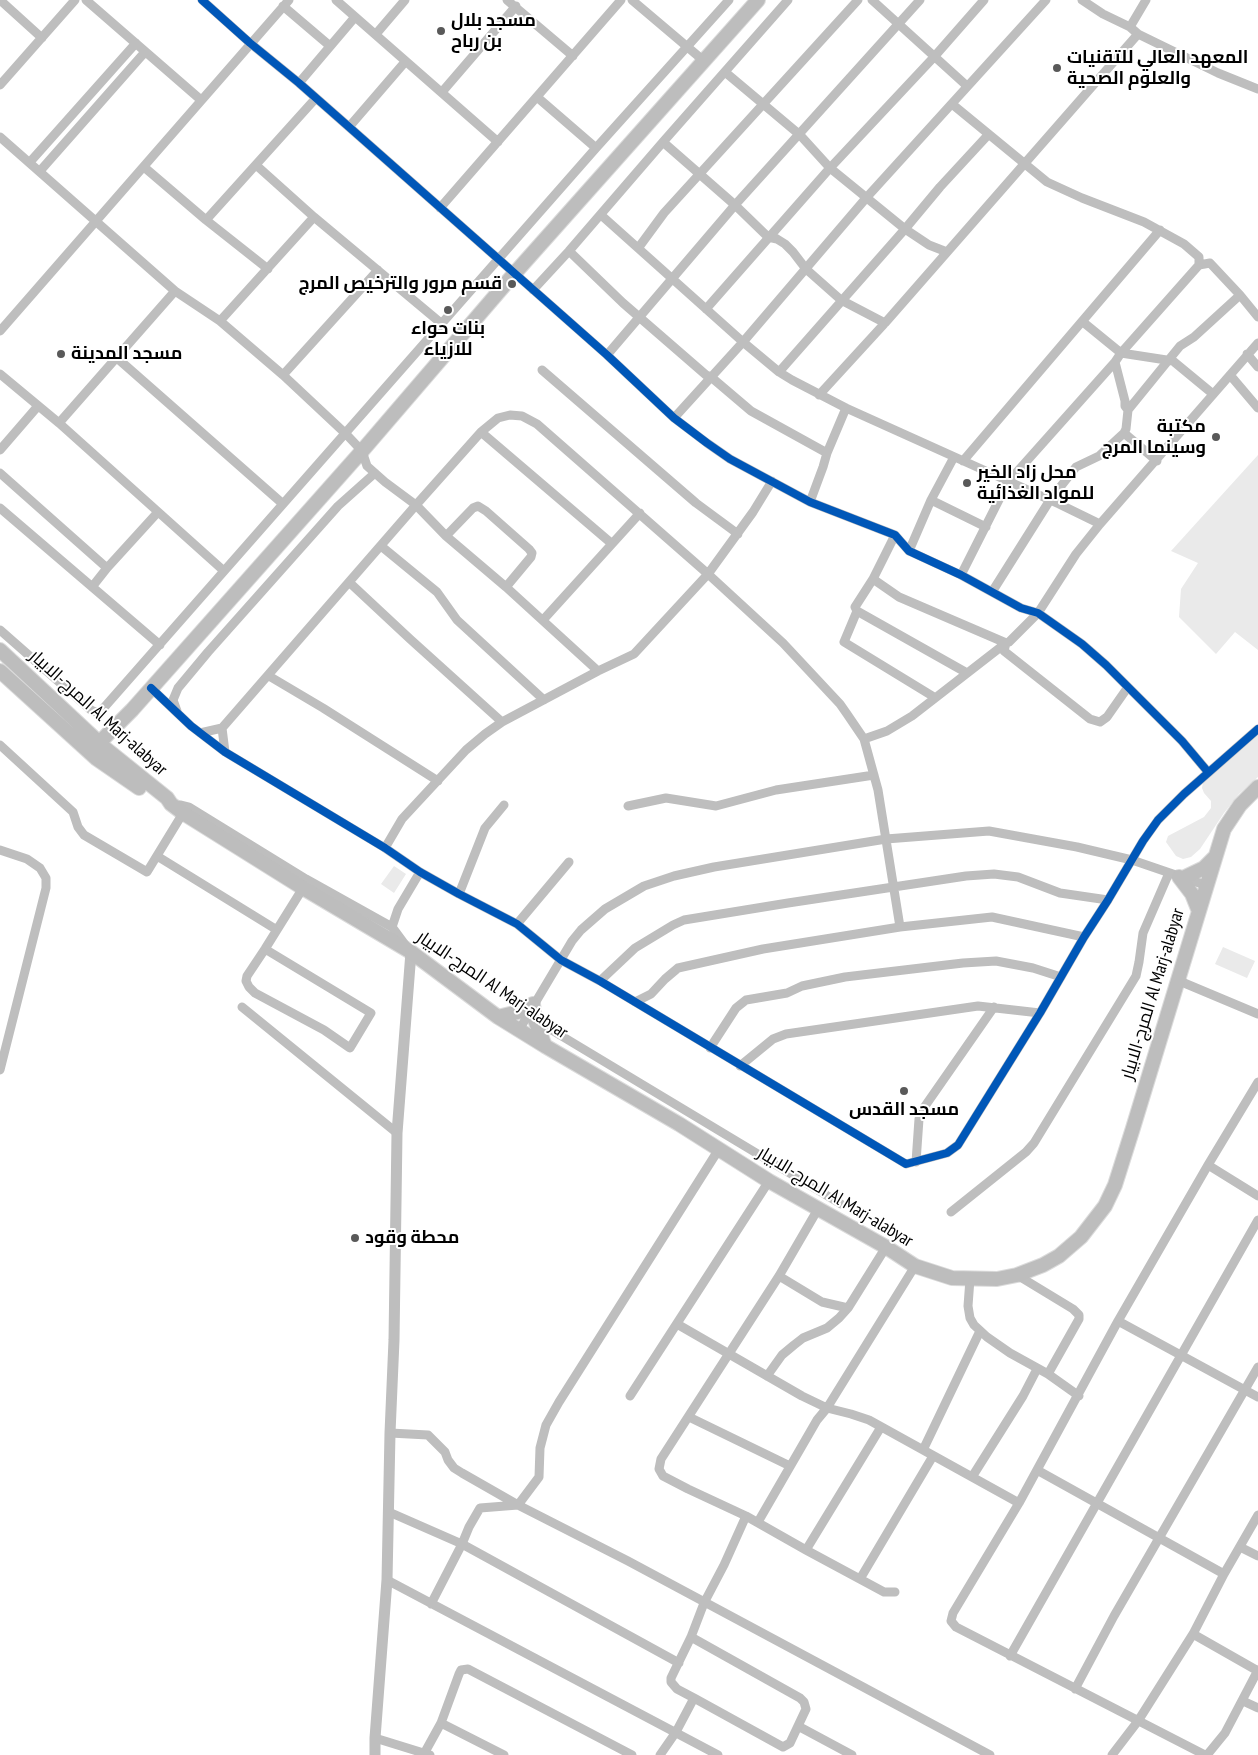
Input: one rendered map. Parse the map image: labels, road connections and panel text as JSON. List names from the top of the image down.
{
  "streets": {
    "main road": ["المرج-الابيار Al Marj-alabyar"]
  },
  "places": [
    "مسجد بلال بن رباح",
    "المعهد العالي للتقنيات والعلوم الصحية",
    "قسم مرور والترخيص المرج",
    "بنات حواء للازياء",
    "مسجد المدينة",
    "مكتبة وسينما المرج",
    "محل زاد الخير للمواد الغذائية",
    "مسجد القدس",
    "محطة وقود"
  ]
}
